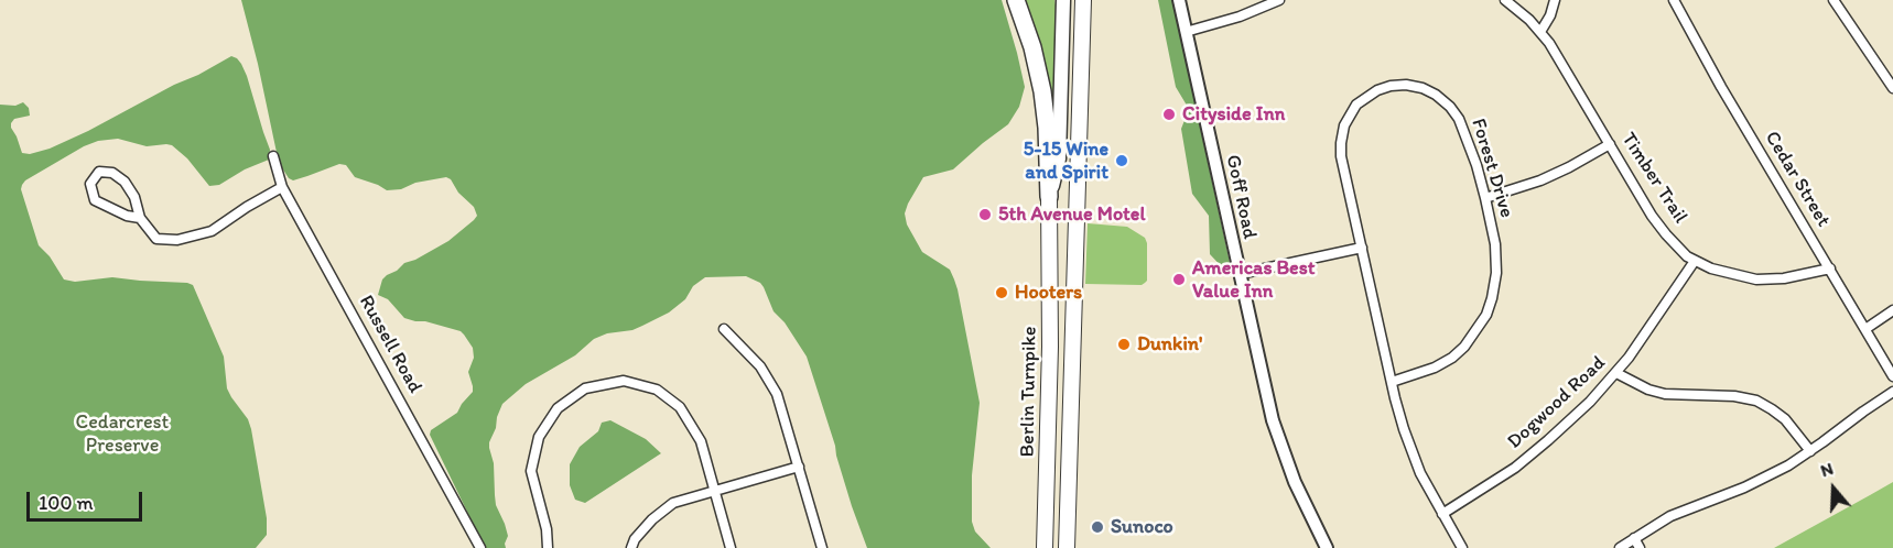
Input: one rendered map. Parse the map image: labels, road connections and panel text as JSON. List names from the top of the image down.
{
  "streets": {
    "highway": ["Berlin Turnpike"],
    "street": [
      "Forest Drive",
      "Timber Trail",
      "Cedar Street",
      "Goff Road",
      "Russell Road",
      "Dogwood Road"
    ]
  },
  "crossings": [
    ["Forest Drive", "Dogwood Road"],
    ["Timber Trail", "Cedar Street"],
    ["Timber Trail", "Dogwood Road"]
  ],
  "parks": ["Cedarcrest Preserve"],
  "places": [
    "Cityside Inn",
    "5-15 Wine and Spirit",
    "5th Avenue Motel",
    "Americas Best Value Inn",
    "Hooters",
    "Dunkin'",
    "Sunoco"
  ],
  "scale_bar": "100 m",
  "north": "top"
}
